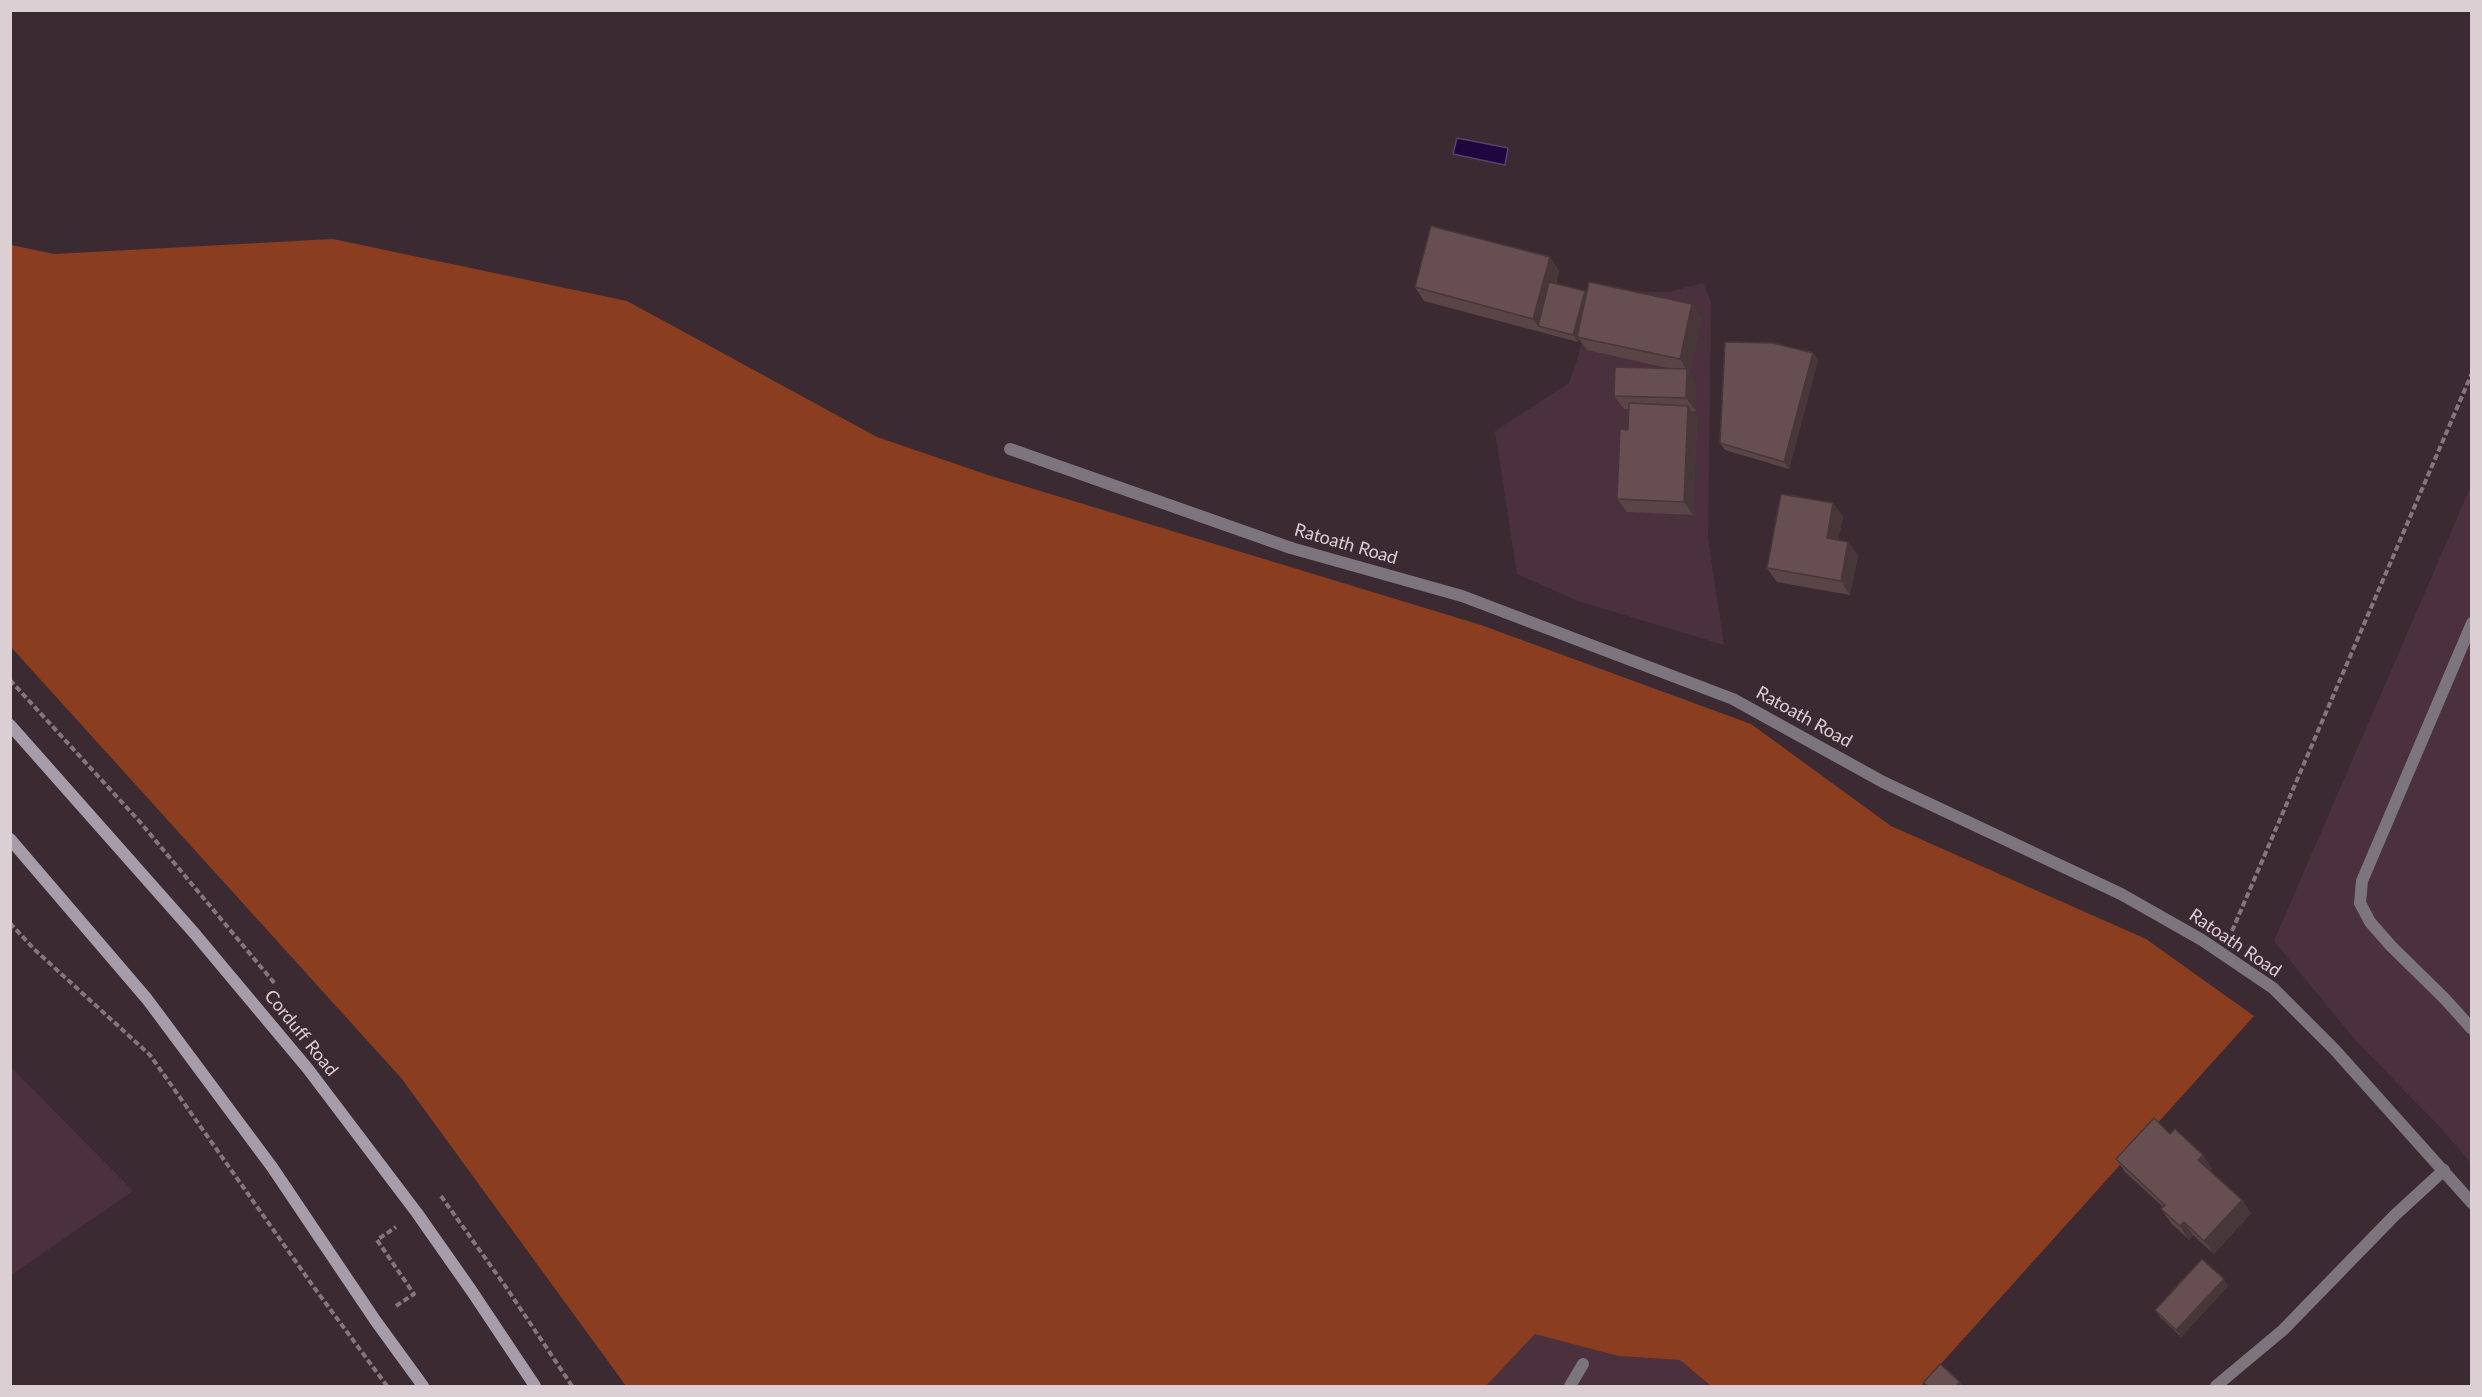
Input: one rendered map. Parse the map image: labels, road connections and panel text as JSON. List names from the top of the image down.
{
  "streets": {
    "street": ["Ratoath Road", "Corduff Road"]
  }
}
